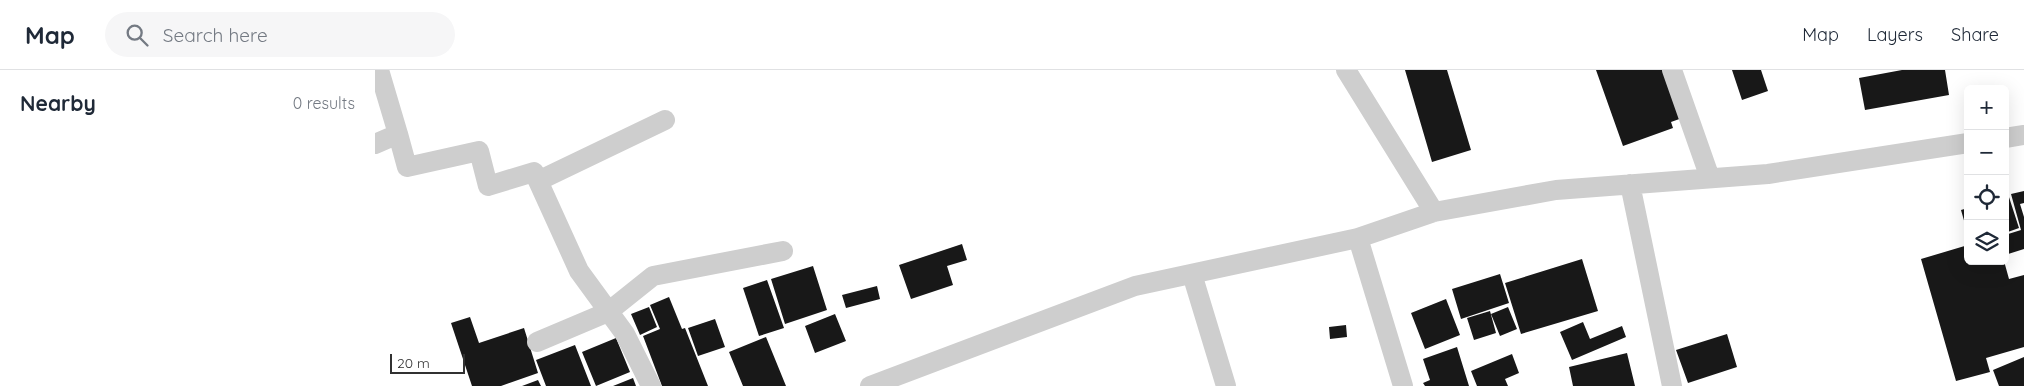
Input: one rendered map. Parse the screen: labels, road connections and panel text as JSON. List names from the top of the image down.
{
  "scale_bar": "20 m",
  "page": {
    "header": "Map",
    "search": "Search here",
    "nav": ["Map", "Layers", "Share"],
    "heading": ["Nearby", "0 results"],
    "map_buttons": ["+", "−"],
    "scale": "20 m"
  }
}
